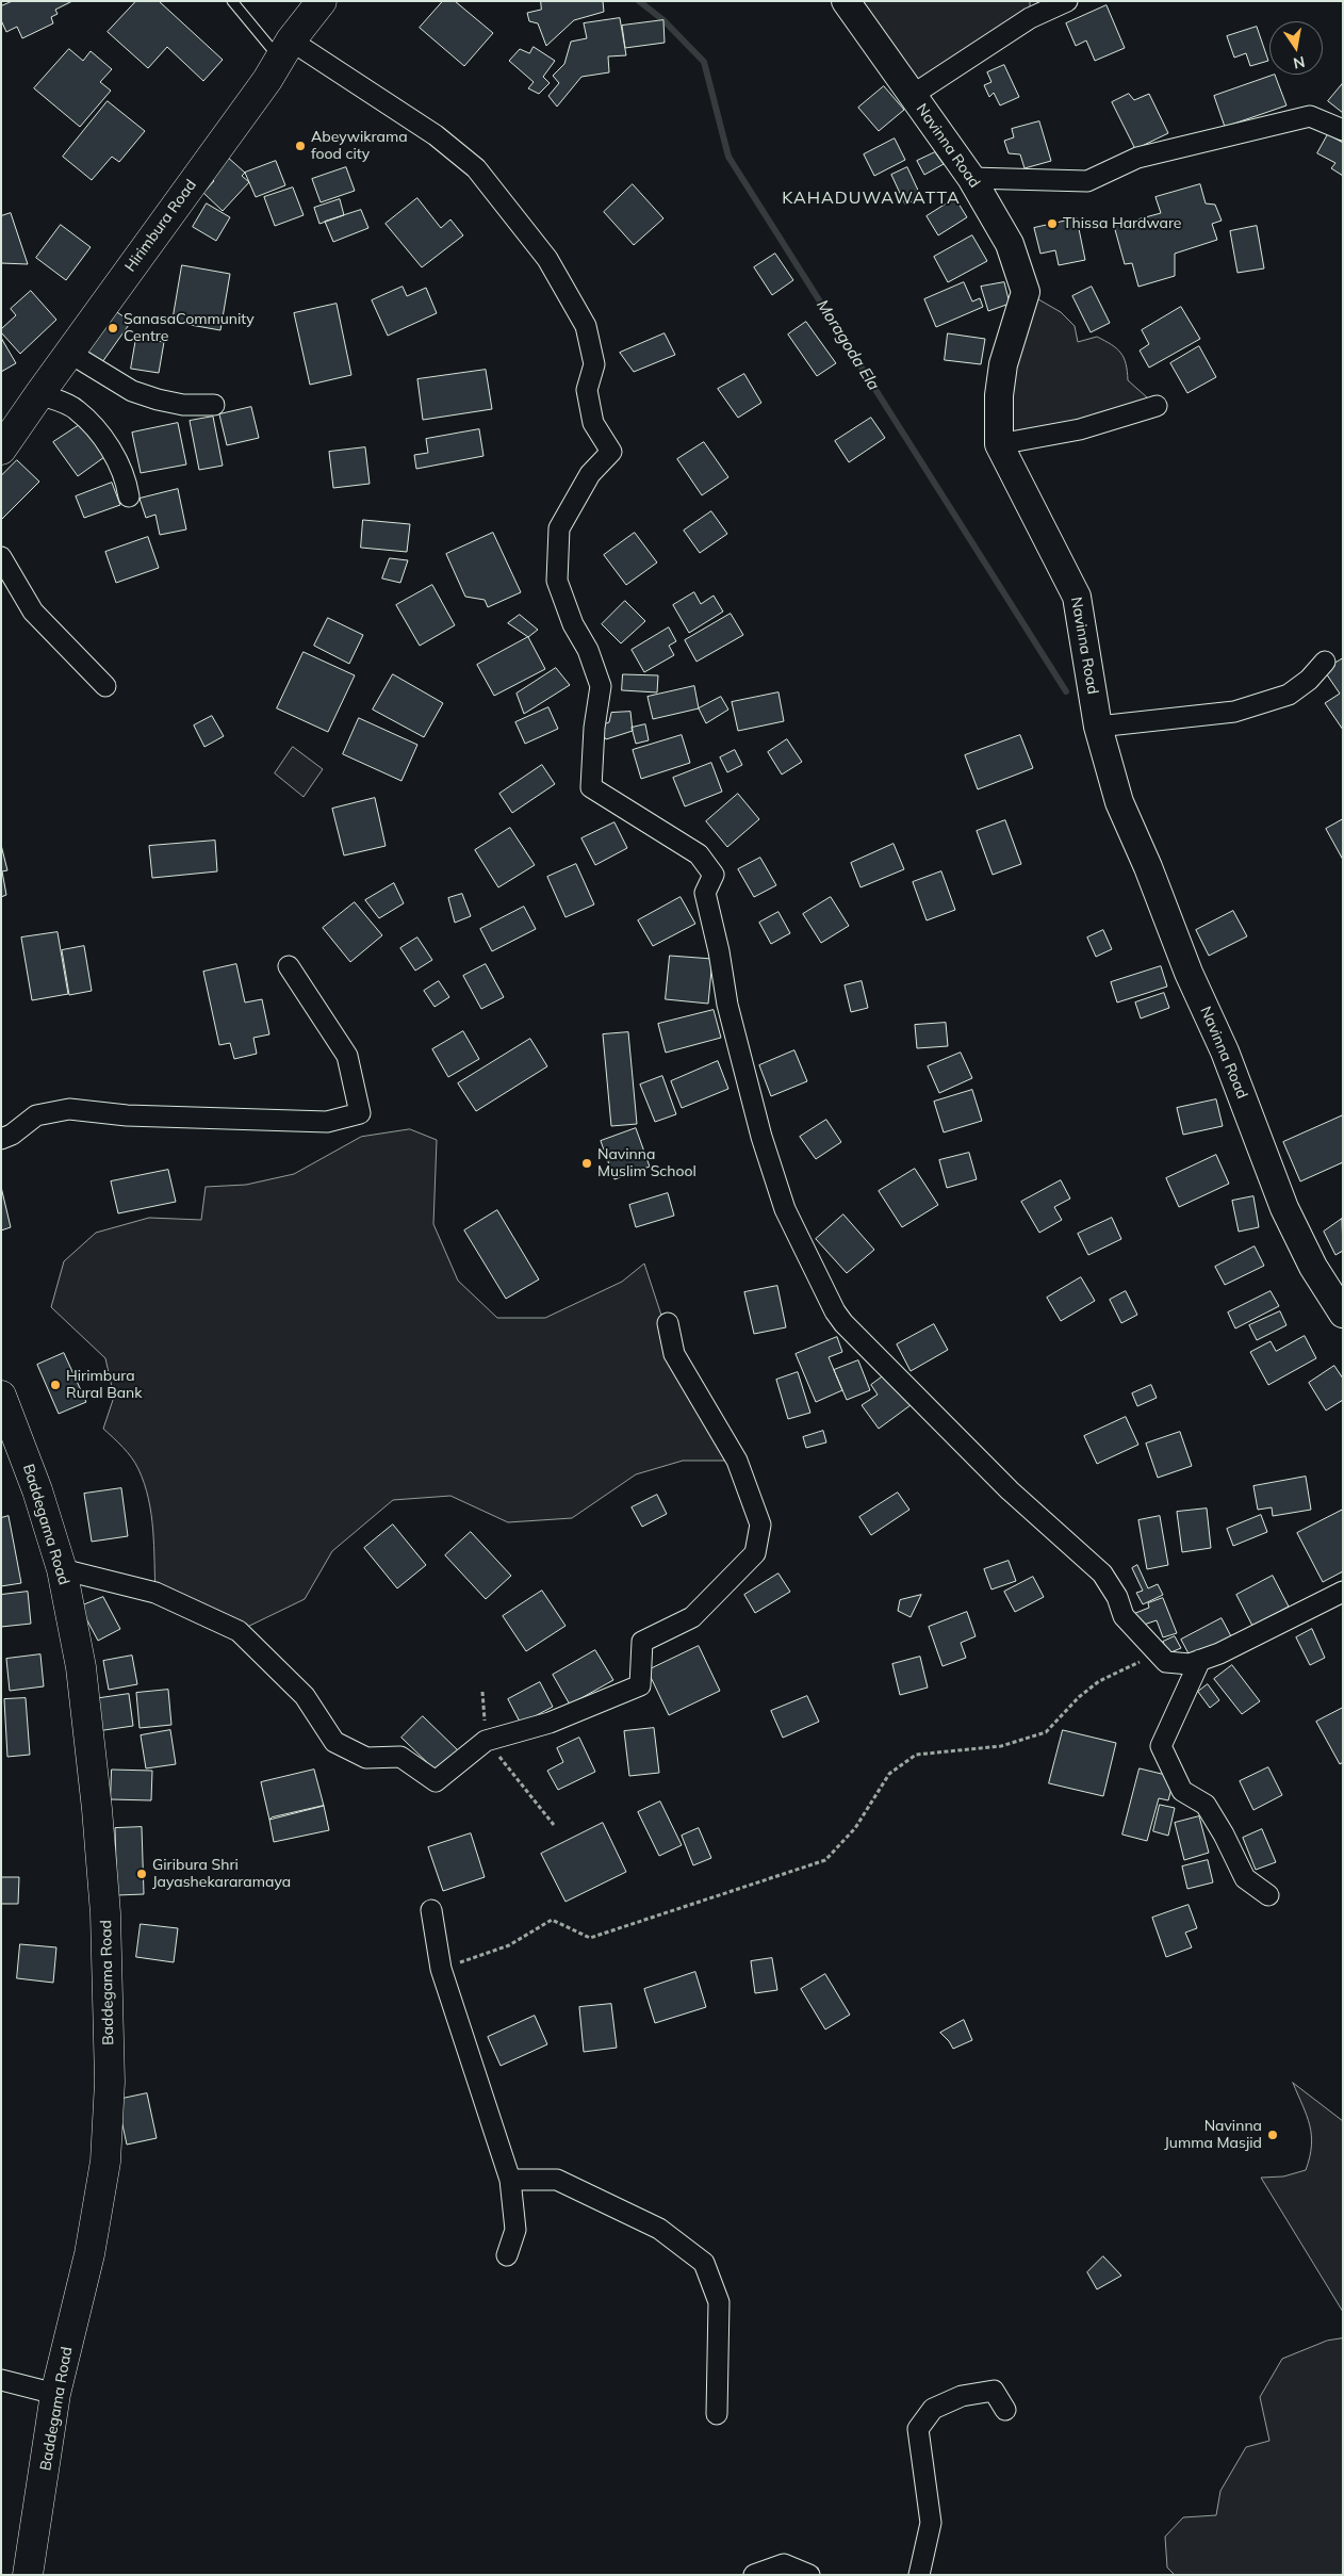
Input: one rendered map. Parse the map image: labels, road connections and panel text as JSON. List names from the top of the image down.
{
  "streets": {
    "main road": ["Hirimbura Road", "Baddegama Road"],
    "street": ["Navinna Road"]
  },
  "districts": ["KAHADUWAWATTA"],
  "water": ["Moragoda Ela"],
  "places": [
    "Abeywikrama food city",
    "Thissa Hardware",
    "SanasaCommunity Centre",
    "Navinna Muslim School",
    "Hirimbura Rural Bank",
    "Giribura Shri Jayashekararamaya",
    "Navinna Jumma Masjid"
  ],
  "north": "bottom"
}
